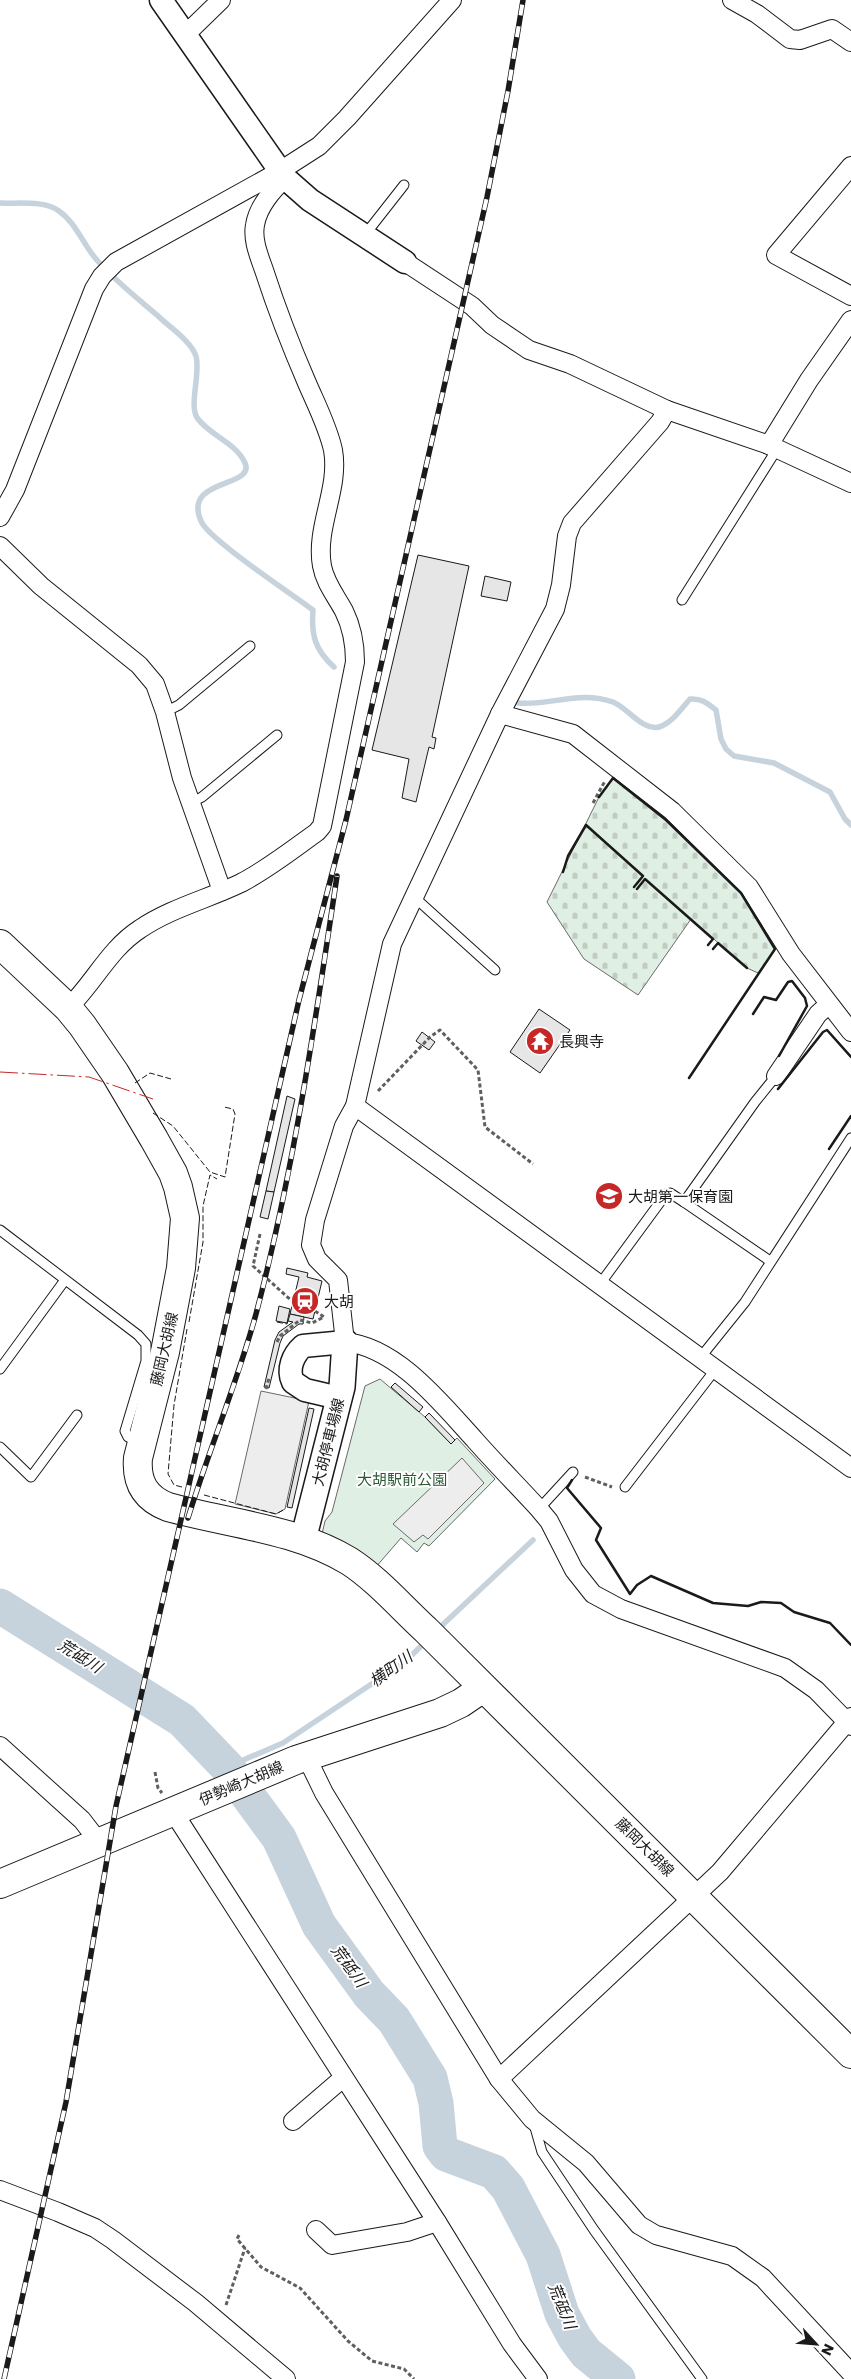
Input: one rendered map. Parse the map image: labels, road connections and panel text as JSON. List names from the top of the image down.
{
  "streets": {
    "main road": ["藤岡大胡線", "大胡停車場線", "伊勢崎大胡線"]
  },
  "crossings": [
    ["藤岡大胡線", "大胡停車場線"],
    ["藤岡大胡線", "伊勢崎大胡線"]
  ],
  "water": ["荒砥川", "横町川"],
  "parks": ["大胡駅前公園"],
  "places": {
    "temple": ["長興寺"],
    "school or university": ["大胡第一保育園"],
    "station": ["大胡"]
  },
  "north": "bottom right"
}
